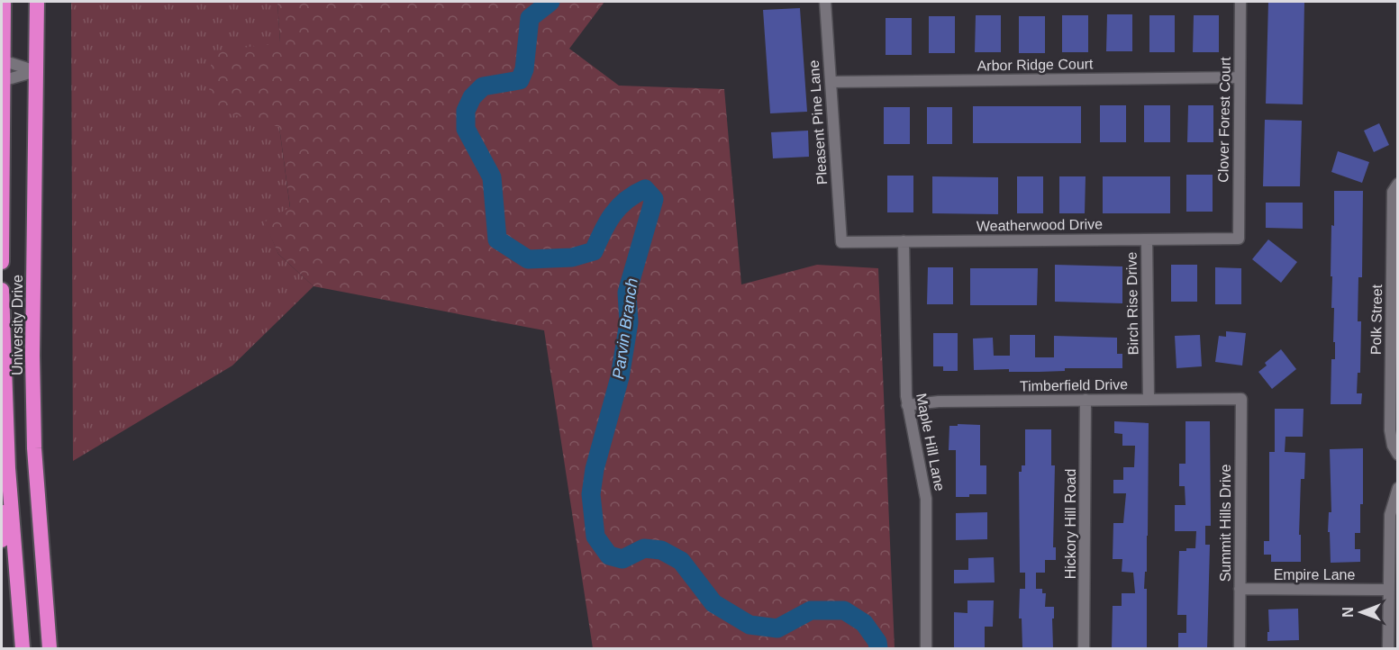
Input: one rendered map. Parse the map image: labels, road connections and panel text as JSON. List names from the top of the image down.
{
  "streets": {
    "highway": ["University Drive"],
    "street": [
      "Arbor Ridge Court",
      "Clover Forest Court",
      "Pleasent Pine Lane",
      "Weatherwood Drive",
      "Birch Rise Drive",
      "Polk Street",
      "Timberfield Drive",
      "Maple Hill Lane",
      "Summit Hills Drive",
      "Hickory Hill Road",
      "Empire Lane"
    ]
  },
  "crossings": [
    ["Arbor Ridge Court", "Clover Forest Court"],
    ["Arbor Ridge Court", "Pleasent Pine Lane"],
    ["Clover Forest Court", "Weatherwood Drive"],
    ["Pleasent Pine Lane", "Weatherwood Drive"],
    ["Weatherwood Drive", "Birch Rise Drive"],
    ["Weatherwood Drive", "Maple Hill Lane"],
    ["Birch Rise Drive", "Timberfield Drive"],
    ["Timberfield Drive", "Maple Hill Lane"],
    ["Timberfield Drive", "Summit Hills Drive"],
    ["Timberfield Drive", "Hickory Hill Road"],
    ["Summit Hills Drive", "Empire Lane"]
  ],
  "water": ["Parvin Branch"],
  "north": "left"
}
